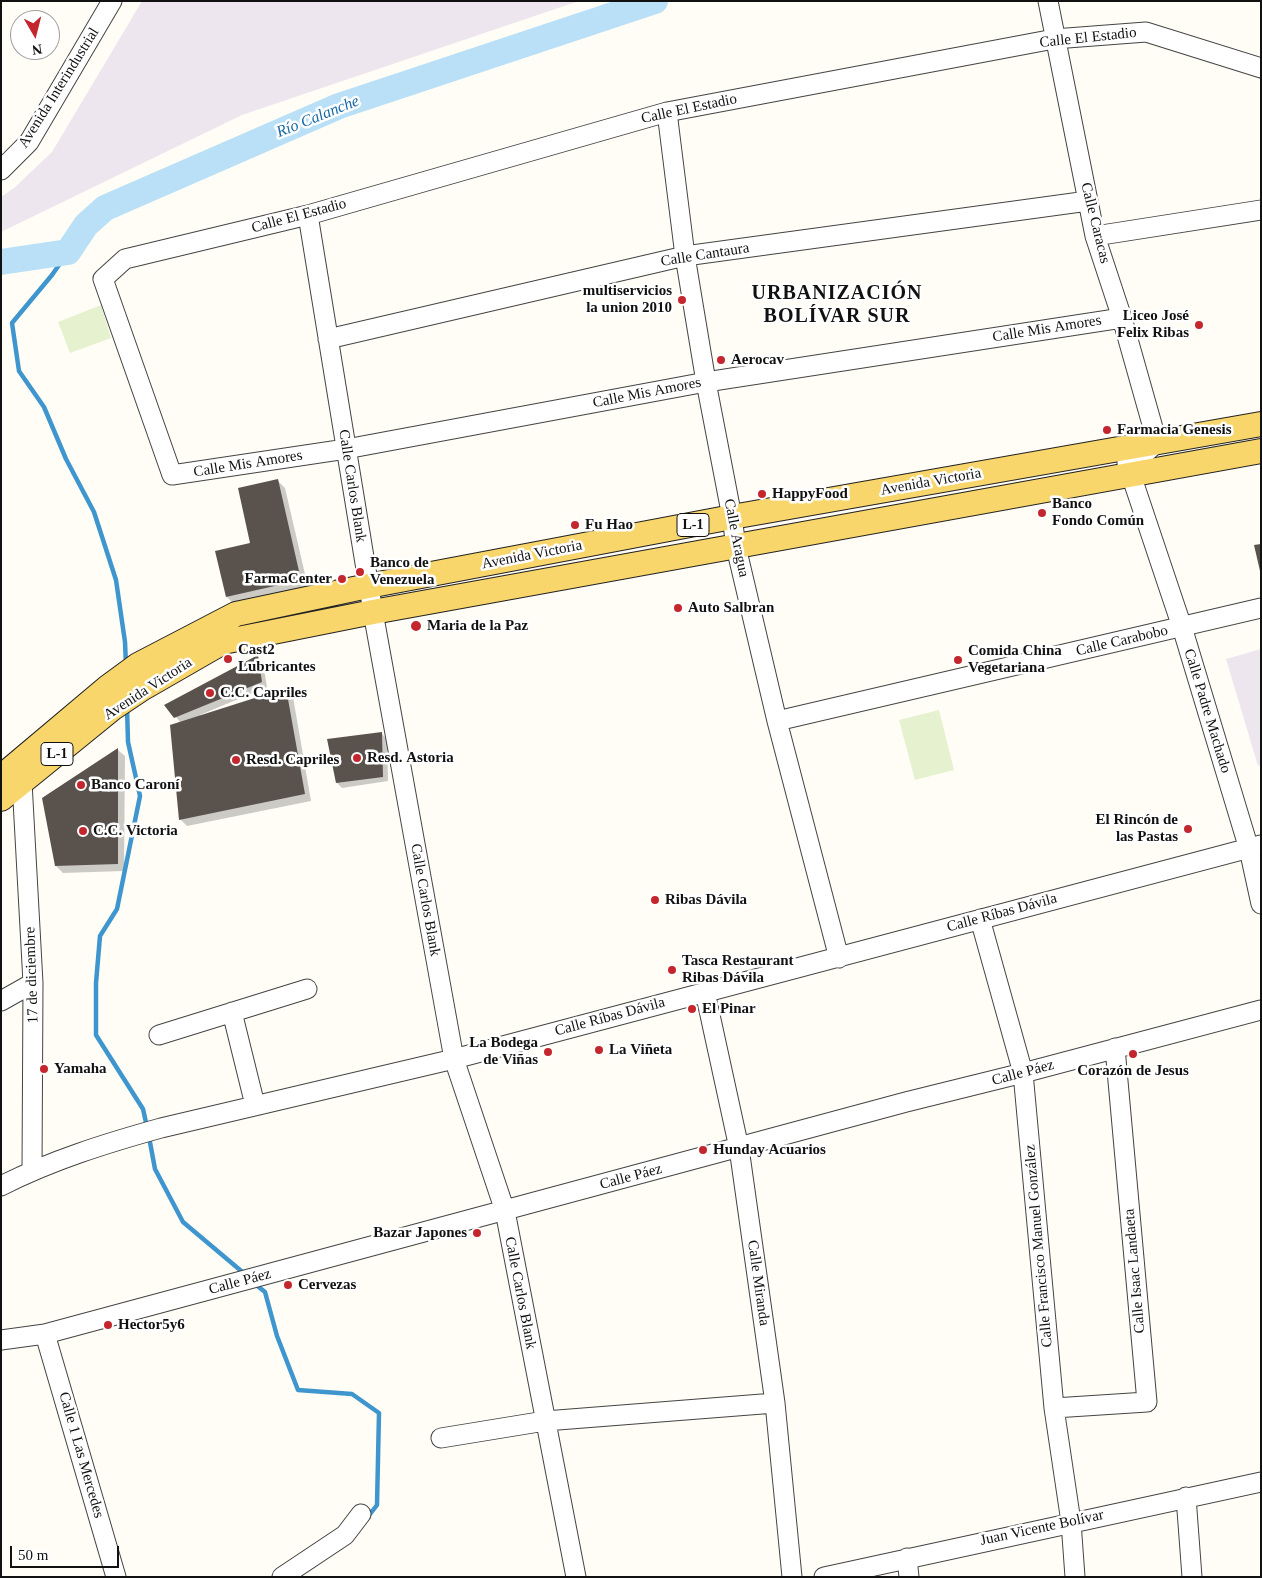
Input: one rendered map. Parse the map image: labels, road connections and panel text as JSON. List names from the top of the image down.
{
  "streets": {
    "main road": ["Avenida Victoria", "L-1"],
    "street": [
      "Calle El Estadio",
      "Avenida Interindustrial",
      "Calle Caracas",
      "Calle Cantaura",
      "Calle Mis Amores",
      "Calle Carlos Blank",
      "Calle Aragua",
      "Calle Carabobo",
      "Calle Padre Machado",
      "Calle Ríbas Dávila",
      "17 de diciembre",
      "Calle Páez",
      "Calle Francisco Manuel González",
      "Calle Isaac Landaeta",
      "Calle Miranda",
      "Calle 1 Las Mercedes",
      "Juan Vicente Bolívar"
    ]
  },
  "crossings": [
    ["Calle El Estadio", "Calle Caracas"],
    ["Calle El Estadio", "Calle Mis Amores"],
    ["Calle El Estadio", "Calle Carlos Blank"],
    ["Calle El Estadio", "Calle Aragua"],
    ["Calle Caracas", "Calle Cantaura"],
    ["Calle Caracas", "Calle Mis Amores"],
    ["Calle Caracas", "Avenida Victoria"],
    ["Calle Cantaura", "Calle Carlos Blank"],
    ["Calle Cantaura", "Calle Aragua"],
    ["Calle Mis Amores", "Calle Carlos Blank"],
    ["Calle Mis Amores", "Calle Aragua"],
    ["Avenida Victoria", "Calle Carlos Blank"],
    ["Avenida Victoria", "Calle Aragua"],
    ["Avenida Victoria", "Calle Padre Machado"],
    ["Avenida Victoria", "17 de diciembre"],
    ["Calle Carlos Blank", "Calle Ríbas Dávila"],
    ["Calle Carlos Blank", "Calle Páez"],
    ["Calle Aragua", "Calle Carabobo"],
    ["Calle Aragua", "Calle Ríbas Dávila"],
    ["Calle Carabobo", "Calle Padre Machado"],
    ["Calle Padre Machado", "Calle Ríbas Dávila"],
    ["Calle Ríbas Dávila", "17 de diciembre"],
    ["Calle Ríbas Dávila", "Calle Francisco Manuel González"],
    ["Calle Ríbas Dávila", "Calle Miranda"],
    ["Calle Páez", "Calle Francisco Manuel González"],
    ["Calle Páez", "Calle Isaac Landaeta"],
    ["Calle Páez", "Calle Miranda"],
    ["Calle Páez", "Calle 1 Las Mercedes"],
    ["Calle Francisco Manuel González", "Calle Isaac Landaeta"],
    ["Calle Francisco Manuel González", "Juan Vicente Bolívar"]
  ],
  "districts": ["URBANIZACIÓN BOLÍVAR SUR"],
  "water": ["Río Calanche"],
  "places": [
    "multiservicios la union 2010",
    "Liceo José Felix Ribas",
    "Aerocav",
    "Farmacia Genesis",
    "HappyFood",
    "Banco Fondo Común",
    "Fu Hao",
    "Banco de Venezuela",
    "FarmaCenter",
    "Auto Salbran",
    "Maria de la Paz",
    "Cast2 Lubricantes",
    "Comida China Vegetariana",
    "C.C. Capriles",
    "Resd. Astoria",
    "Resd. Capriles",
    "Banco Caroní",
    "El Rincón de las Pastas",
    "C.C. Victoria",
    "Ribas Dávila",
    "Tasca Restaurant Ribas Dávila",
    "El Pinar",
    "La Viñeta",
    "La Bodega de Viñas",
    "Corazón de Jesus",
    "Yamaha",
    "Hunday Acuarios",
    "Bazar Japones",
    "Cervezas",
    "Hector5y6"
  ],
  "scale_bar": "50 m",
  "north": "bottom"
}
